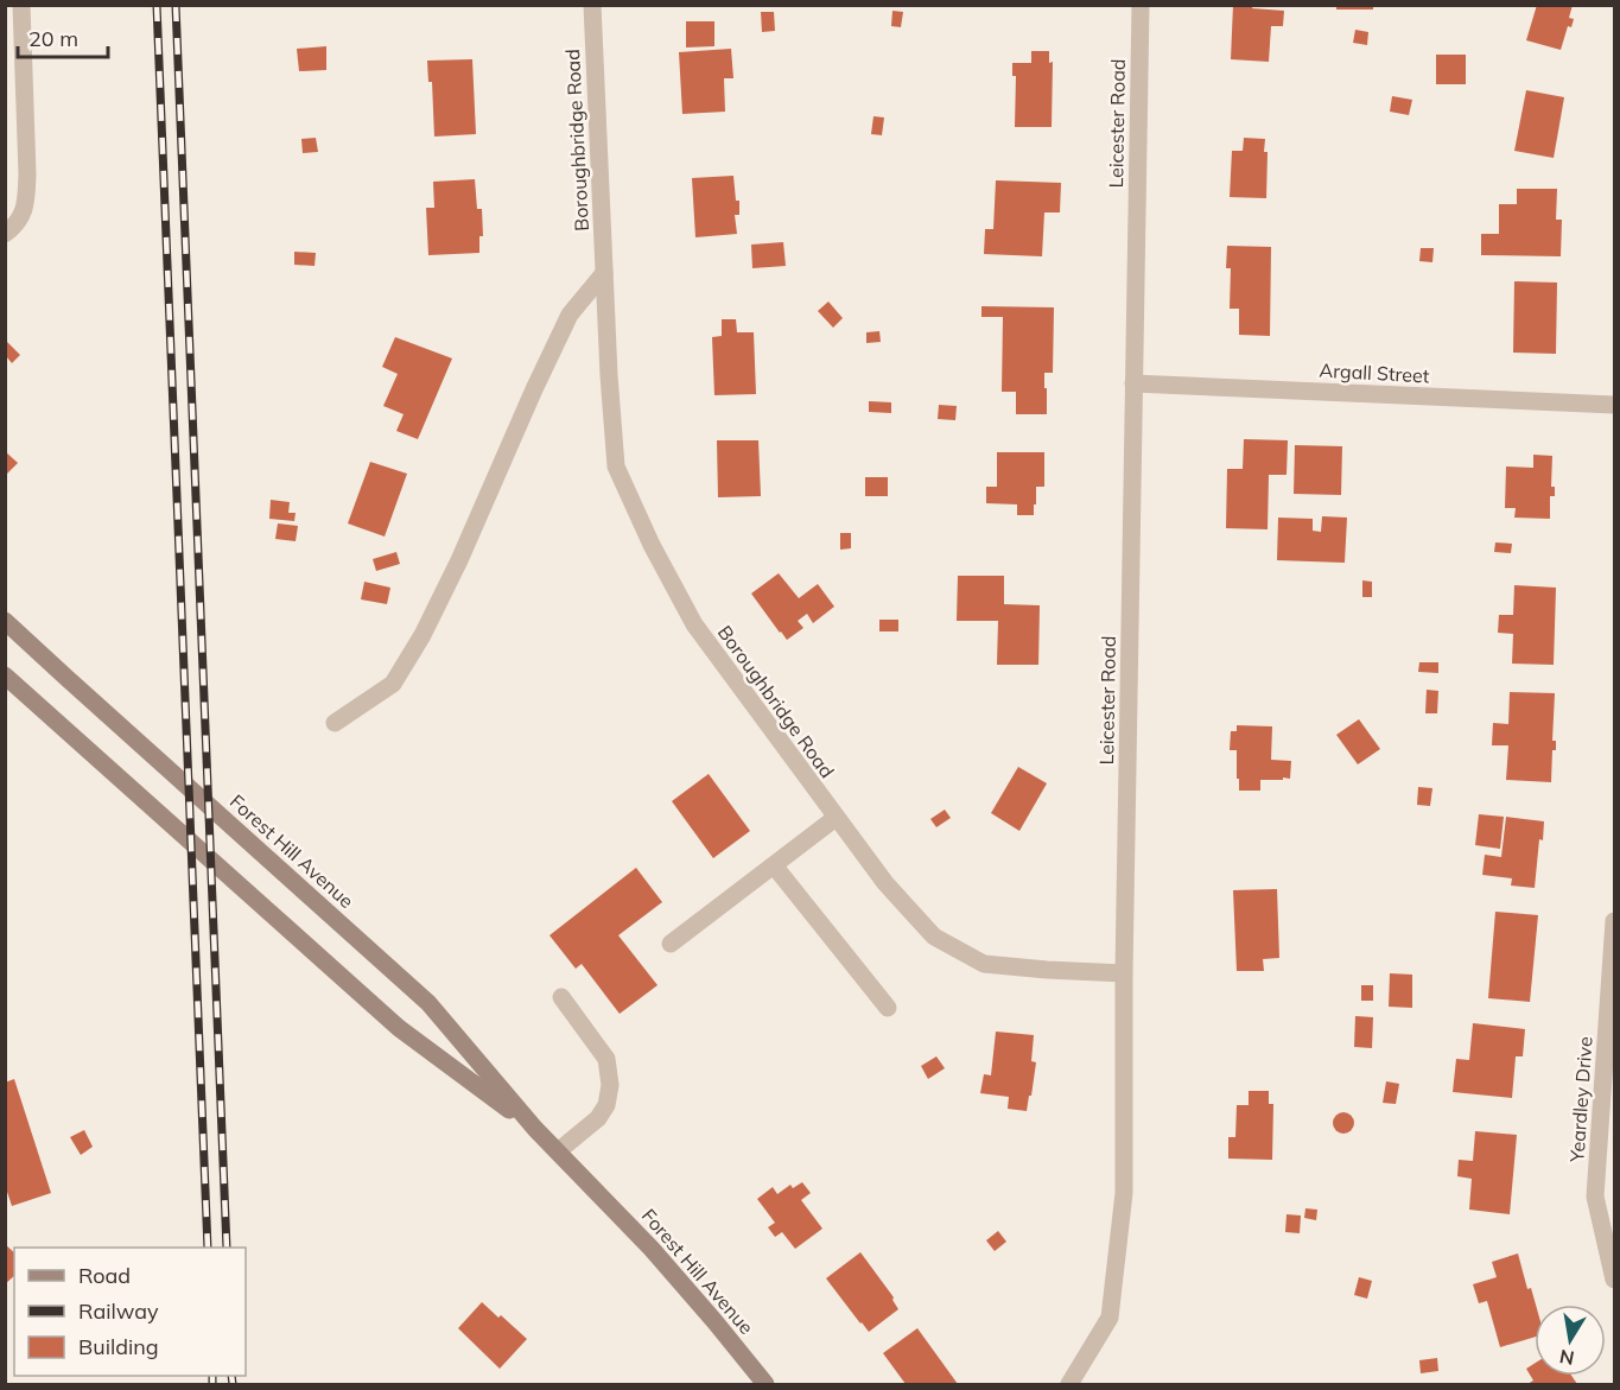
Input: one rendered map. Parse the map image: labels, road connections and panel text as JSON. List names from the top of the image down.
{
  "streets": {
    "main road": ["Forest Hill Avenue"],
    "street": [
      "Leicester Road",
      "Boroughbridge Road",
      "Argall Street",
      "Yeardley Drive"
    ]
  },
  "crossings": [
    ["Leicester Road", "Boroughbridge Road"],
    ["Leicester Road", "Argall Street"]
  ],
  "legend": ["Road", "Railway", "Building"],
  "scale_bar": "20 m",
  "north": "bottom"
}
